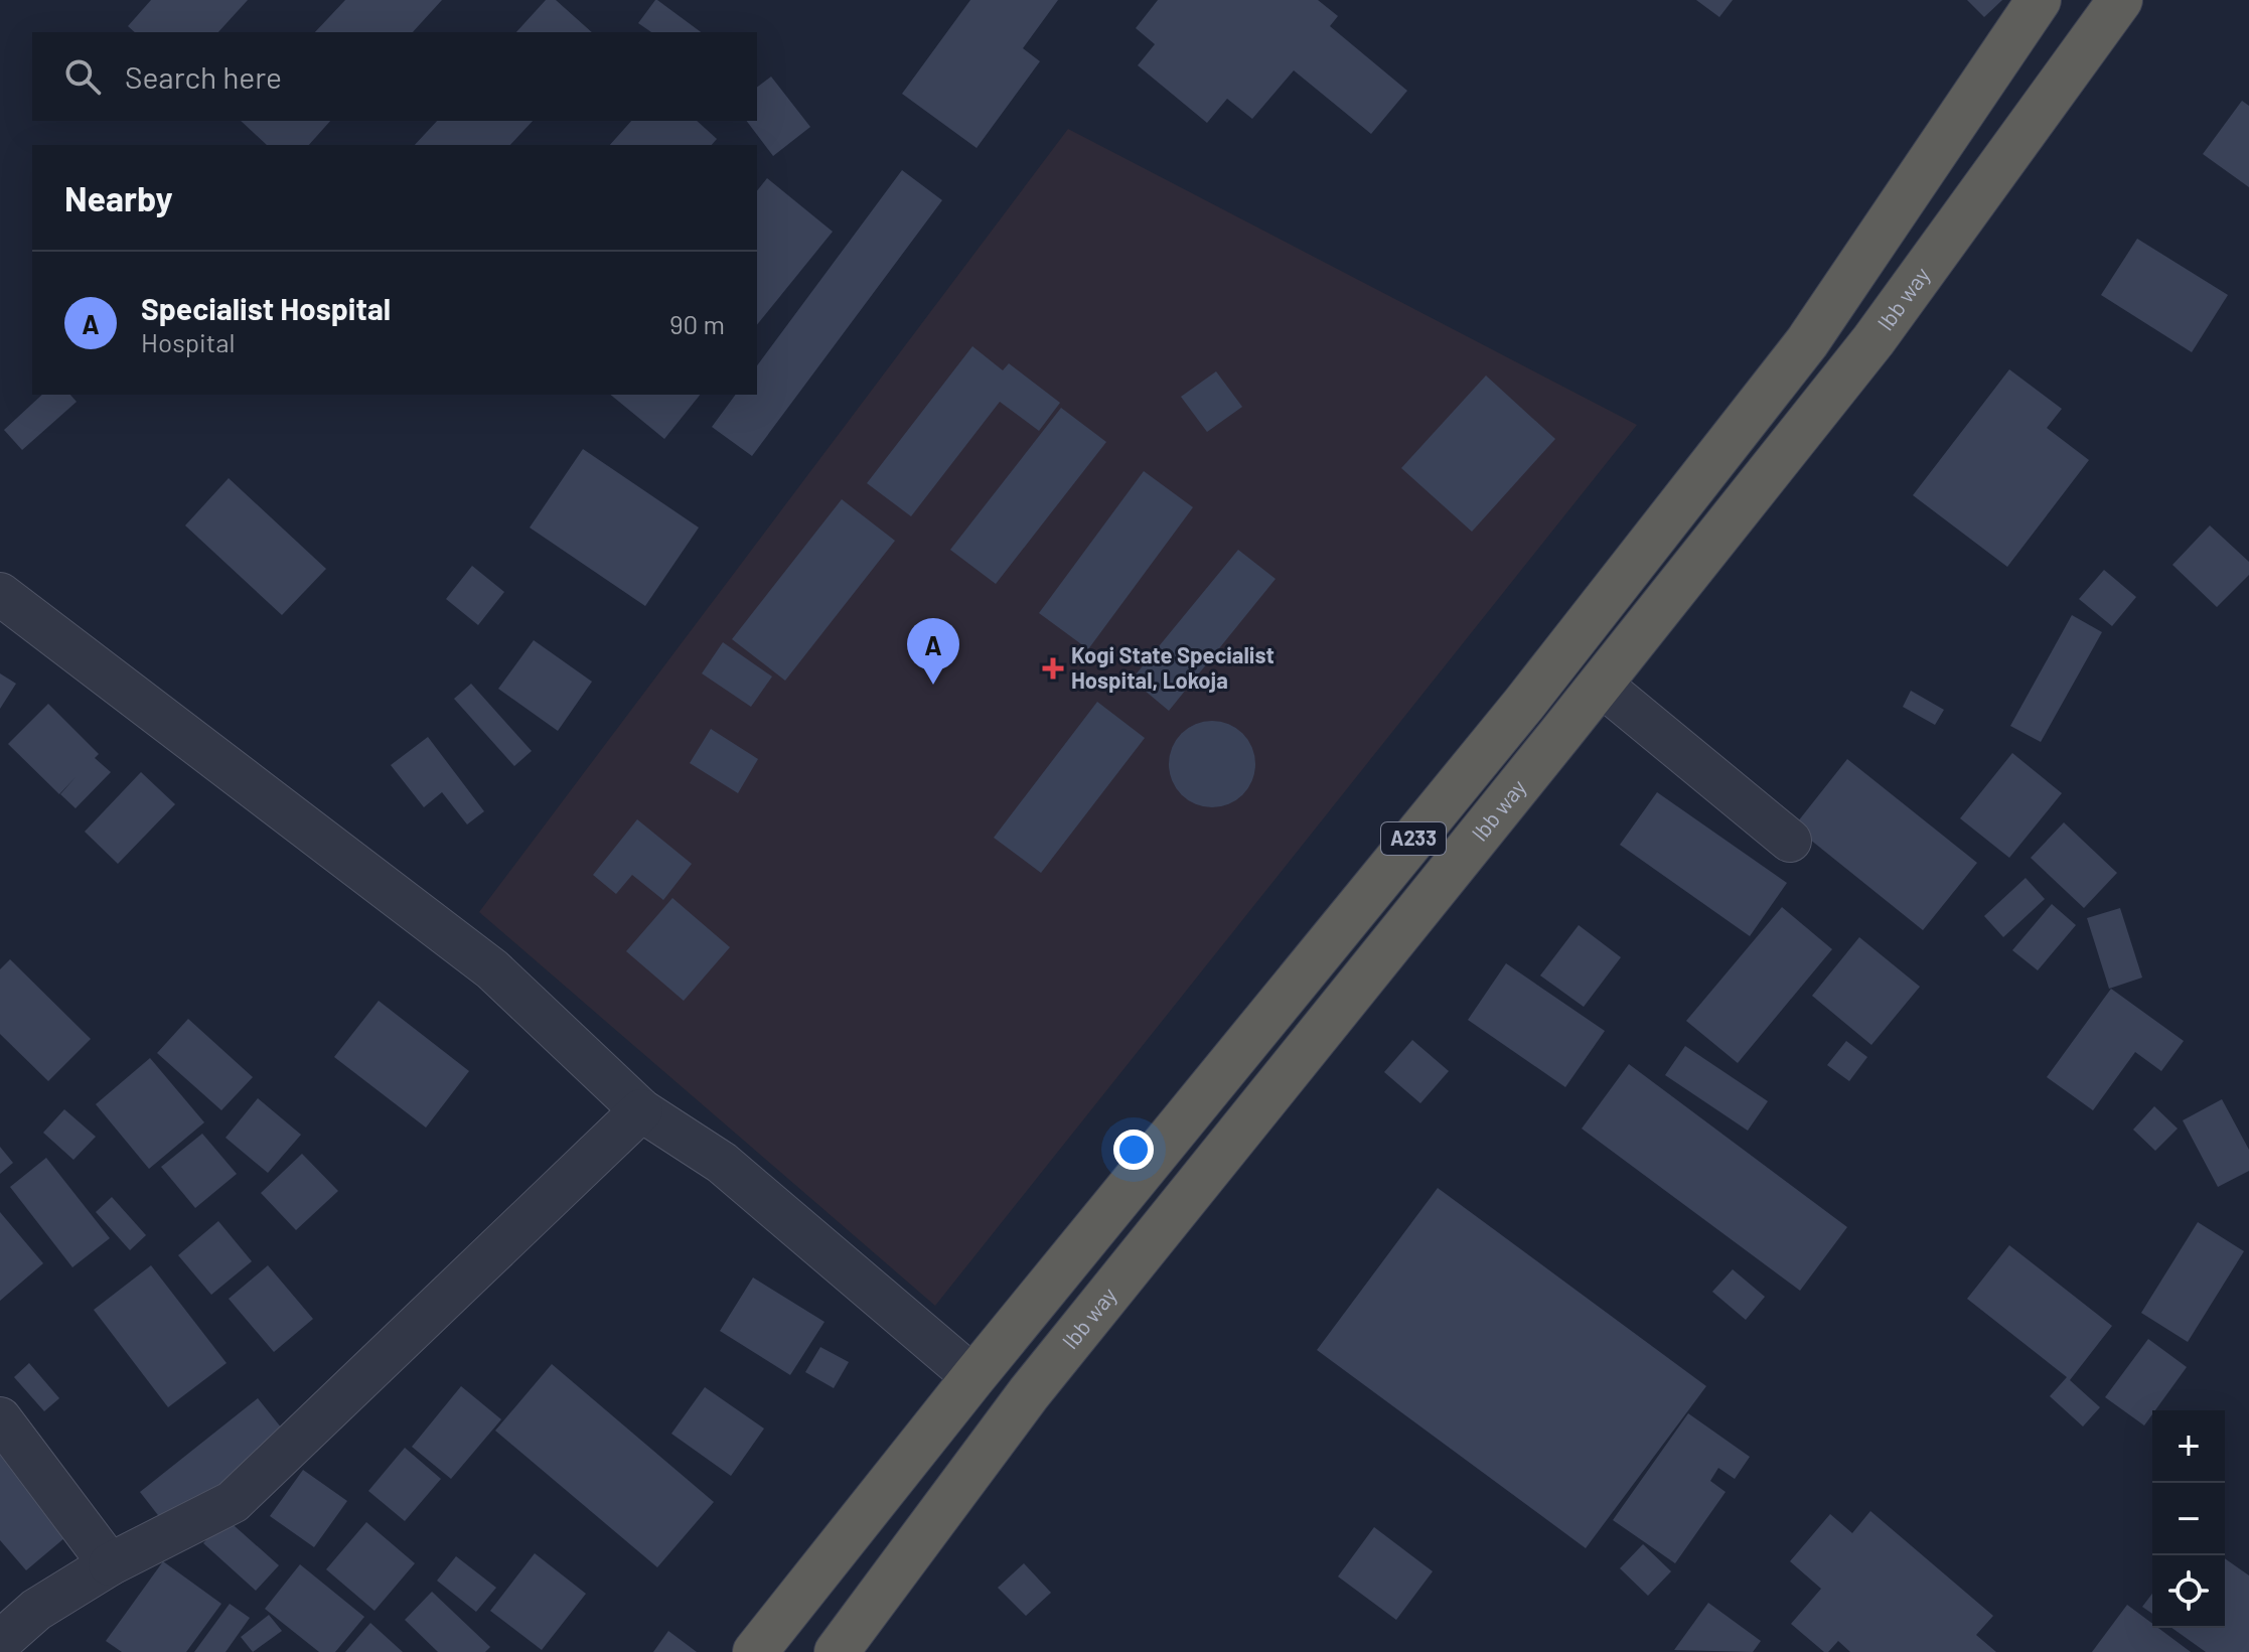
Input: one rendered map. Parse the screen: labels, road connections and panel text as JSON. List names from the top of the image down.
{
  "streets": {
    "highway": ["Ibb way", "A233"]
  },
  "places": {
    "health": ["Kogi State Specialist Hospital, Lokoja"]
  },
  "page": {
    "search": "Search here",
    "heading": "Nearby",
    "list": [
      {
        "mark": "A",
        "name": "Specialist Hospital",
        "note": "Hospital",
        "value": "90 m"
      }
    ],
    "pins": "A",
    "map_buttons": ["+", "−"]
  }
}
